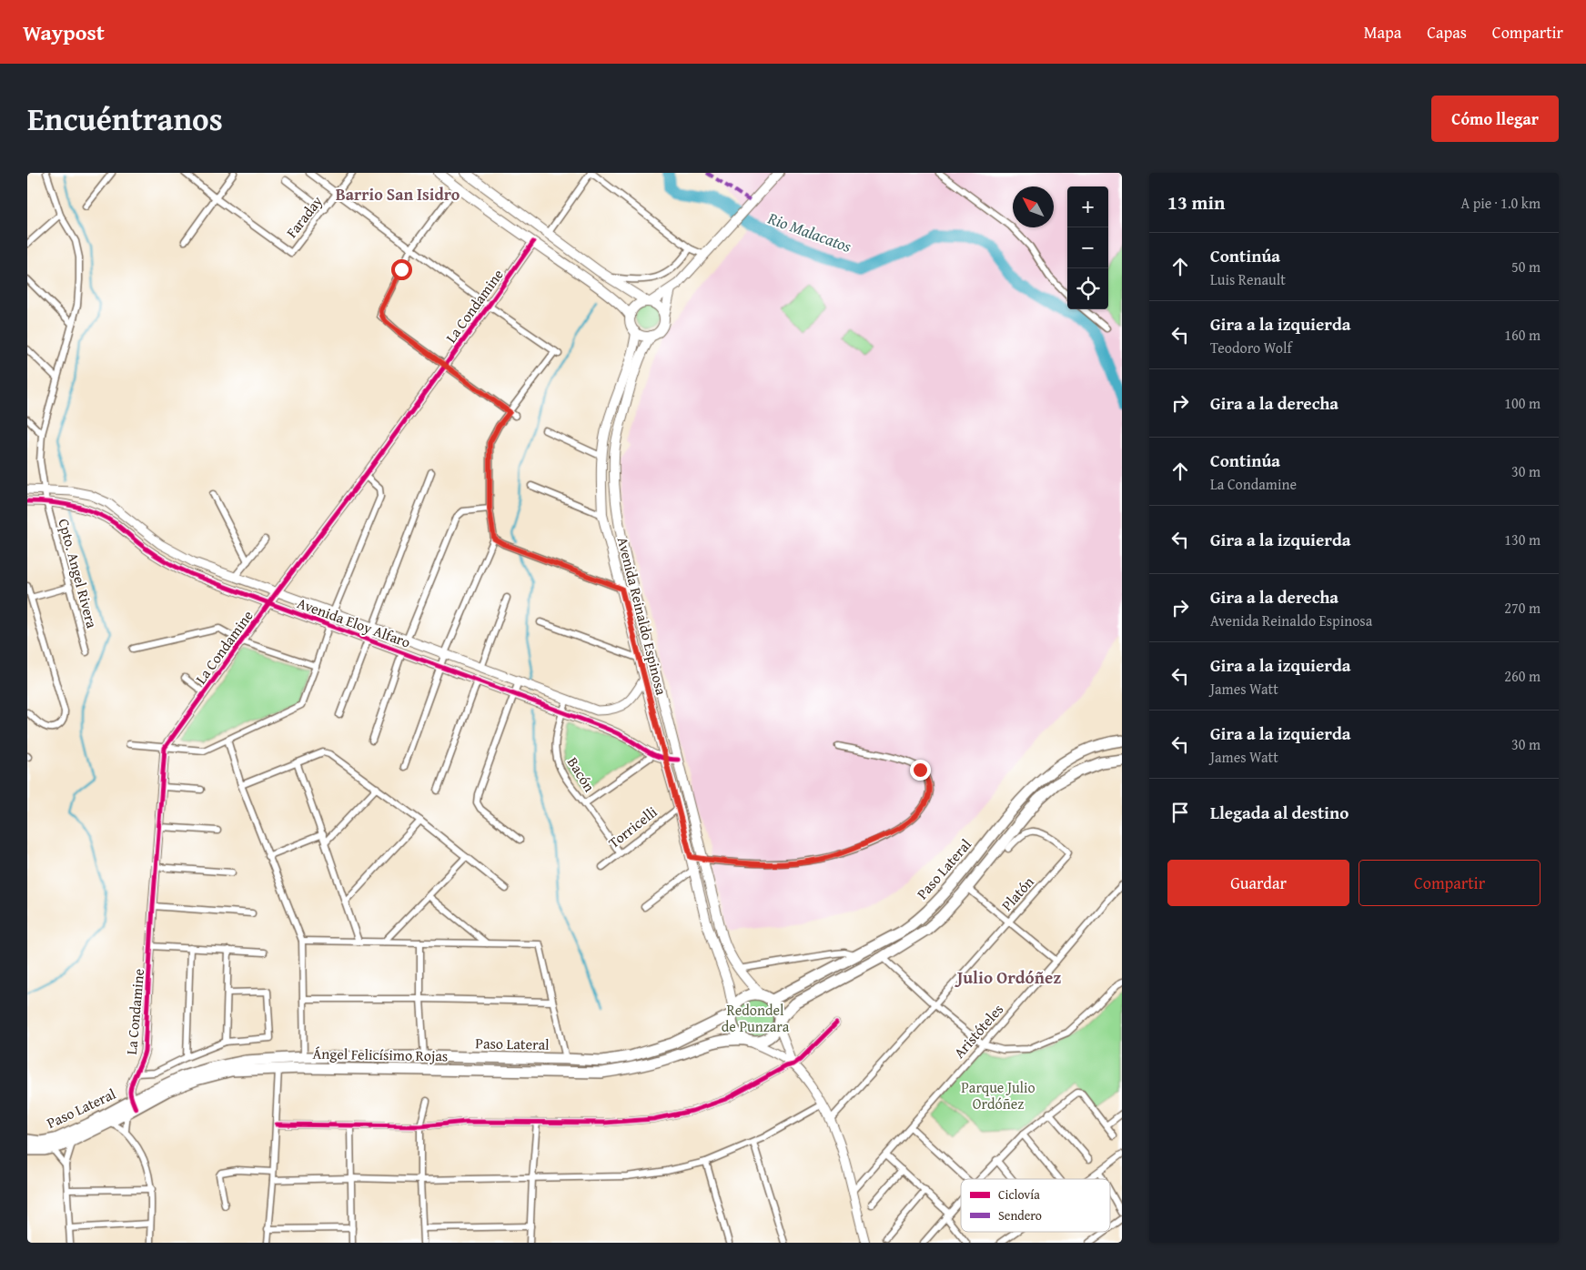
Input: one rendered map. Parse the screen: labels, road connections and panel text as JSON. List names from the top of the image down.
{
  "streets": {
    "highway": ["Paso Lateral", "Ángel Felicísimo Rojas"],
    "main road": ["Avenida Reinaldo Espinosa"],
    "street": [
      "Faraday",
      "La Condamine",
      "Cpto. Angel Rivera",
      "Avenida Eloy Alfaro",
      "Bacón",
      "Torricelli",
      "Platón",
      "Aristóteles"
    ]
  },
  "crossings": [
    ["La Condamine", "Avenida Eloy Alfaro"],
    ["La Condamine", "Paso Lateral"],
    ["La Condamine", "Ángel Felicísimo Rojas"],
    ["Cpto. Angel Rivera", "Avenida Eloy Alfaro"],
    ["Avenida Reinaldo Espinosa", "Avenida Eloy Alfaro"],
    ["Avenida Reinaldo Espinosa", "Torricelli"],
    ["Avenida Reinaldo Espinosa", "Paso Lateral"],
    ["Avenida Reinaldo Espinosa", "Ángel Felicísimo Rojas"],
    ["Avenida Eloy Alfaro", "Bacón"],
    ["Bacón", "Torricelli"],
    ["Paso Lateral", "Ángel Felicísimo Rojas"]
  ],
  "districts": ["Barrio San Isidro", "Julio Ordóñez"],
  "water": ["Rio Malacatos"],
  "parks": ["Redondel de Punzara", "Parque Julio Ordóñez"],
  "legend": ["Ciclovía", "Sendero"],
  "north": "top left",
  "page": {
    "header": "Waypost",
    "nav": ["Mapa", "Capas", "Compartir"],
    "title": "Encuéntranos",
    "buttons": [
      "Cómo llegar",
      ["Guardar", "Compartir"]
    ],
    "heading": ["13 min", "A pie · 1.0 km"],
    "map_buttons": ["+", "−"],
    "list": [
      ["Continúa", "Luis Renault", "50 m"],
      ["Gira a la izquierda", "Teodoro Wolf", "160 m"],
      ["Gira a la derecha", "100 m"],
      ["Continúa", "La Condamine", "30 m"],
      ["Gira a la izquierda", "130 m"],
      ["Gira a la derecha", "Avenida Reinaldo Espinosa", "270 m"],
      ["Gira a la izquierda", "James Watt", "260 m"],
      ["Gira a la izquierda", "James Watt", "30 m"],
      "Llegada al destino"
    ]
  }
}
